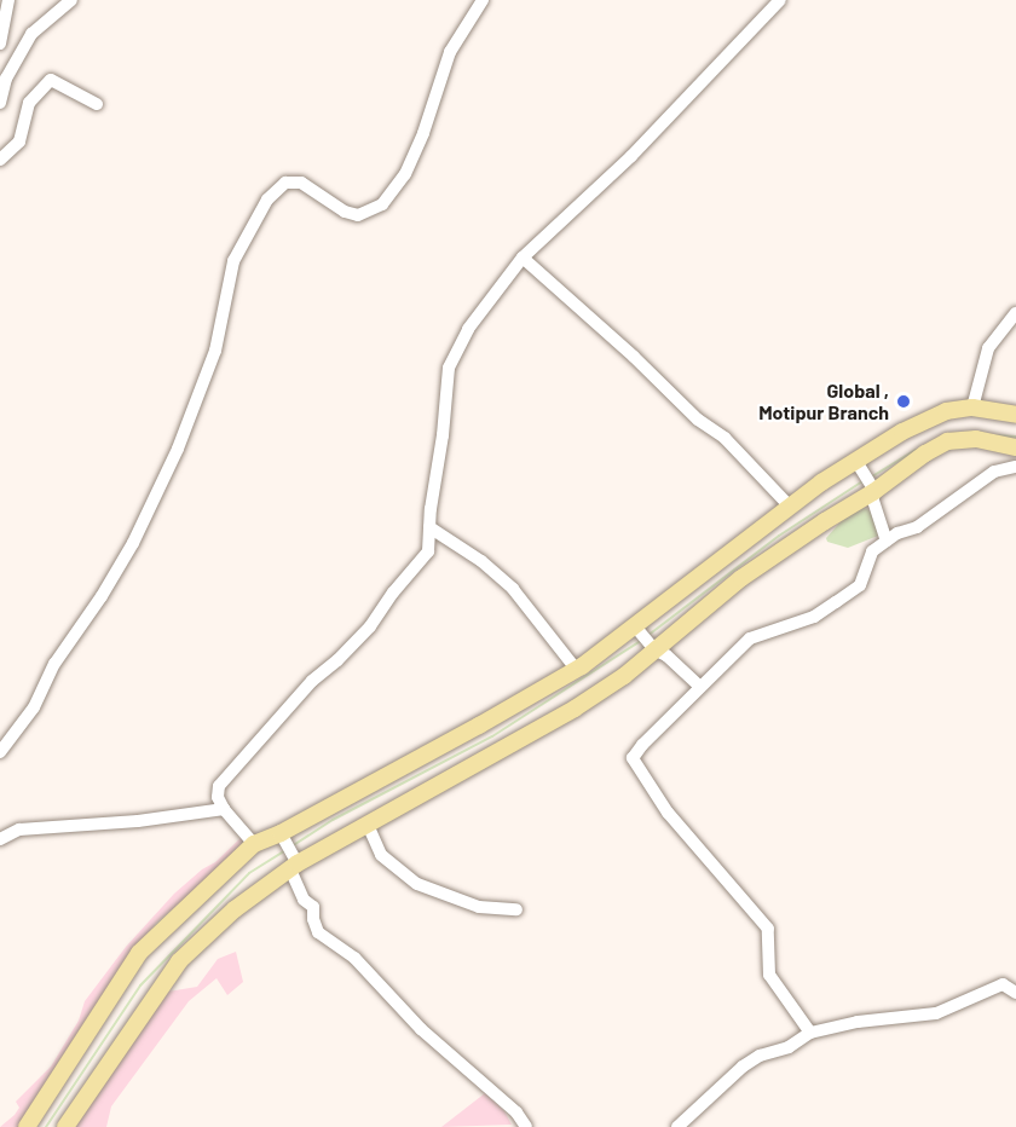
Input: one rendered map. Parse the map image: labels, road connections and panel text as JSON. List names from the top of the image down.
{
  "places": ["Global , Motipur Branch"]
}
